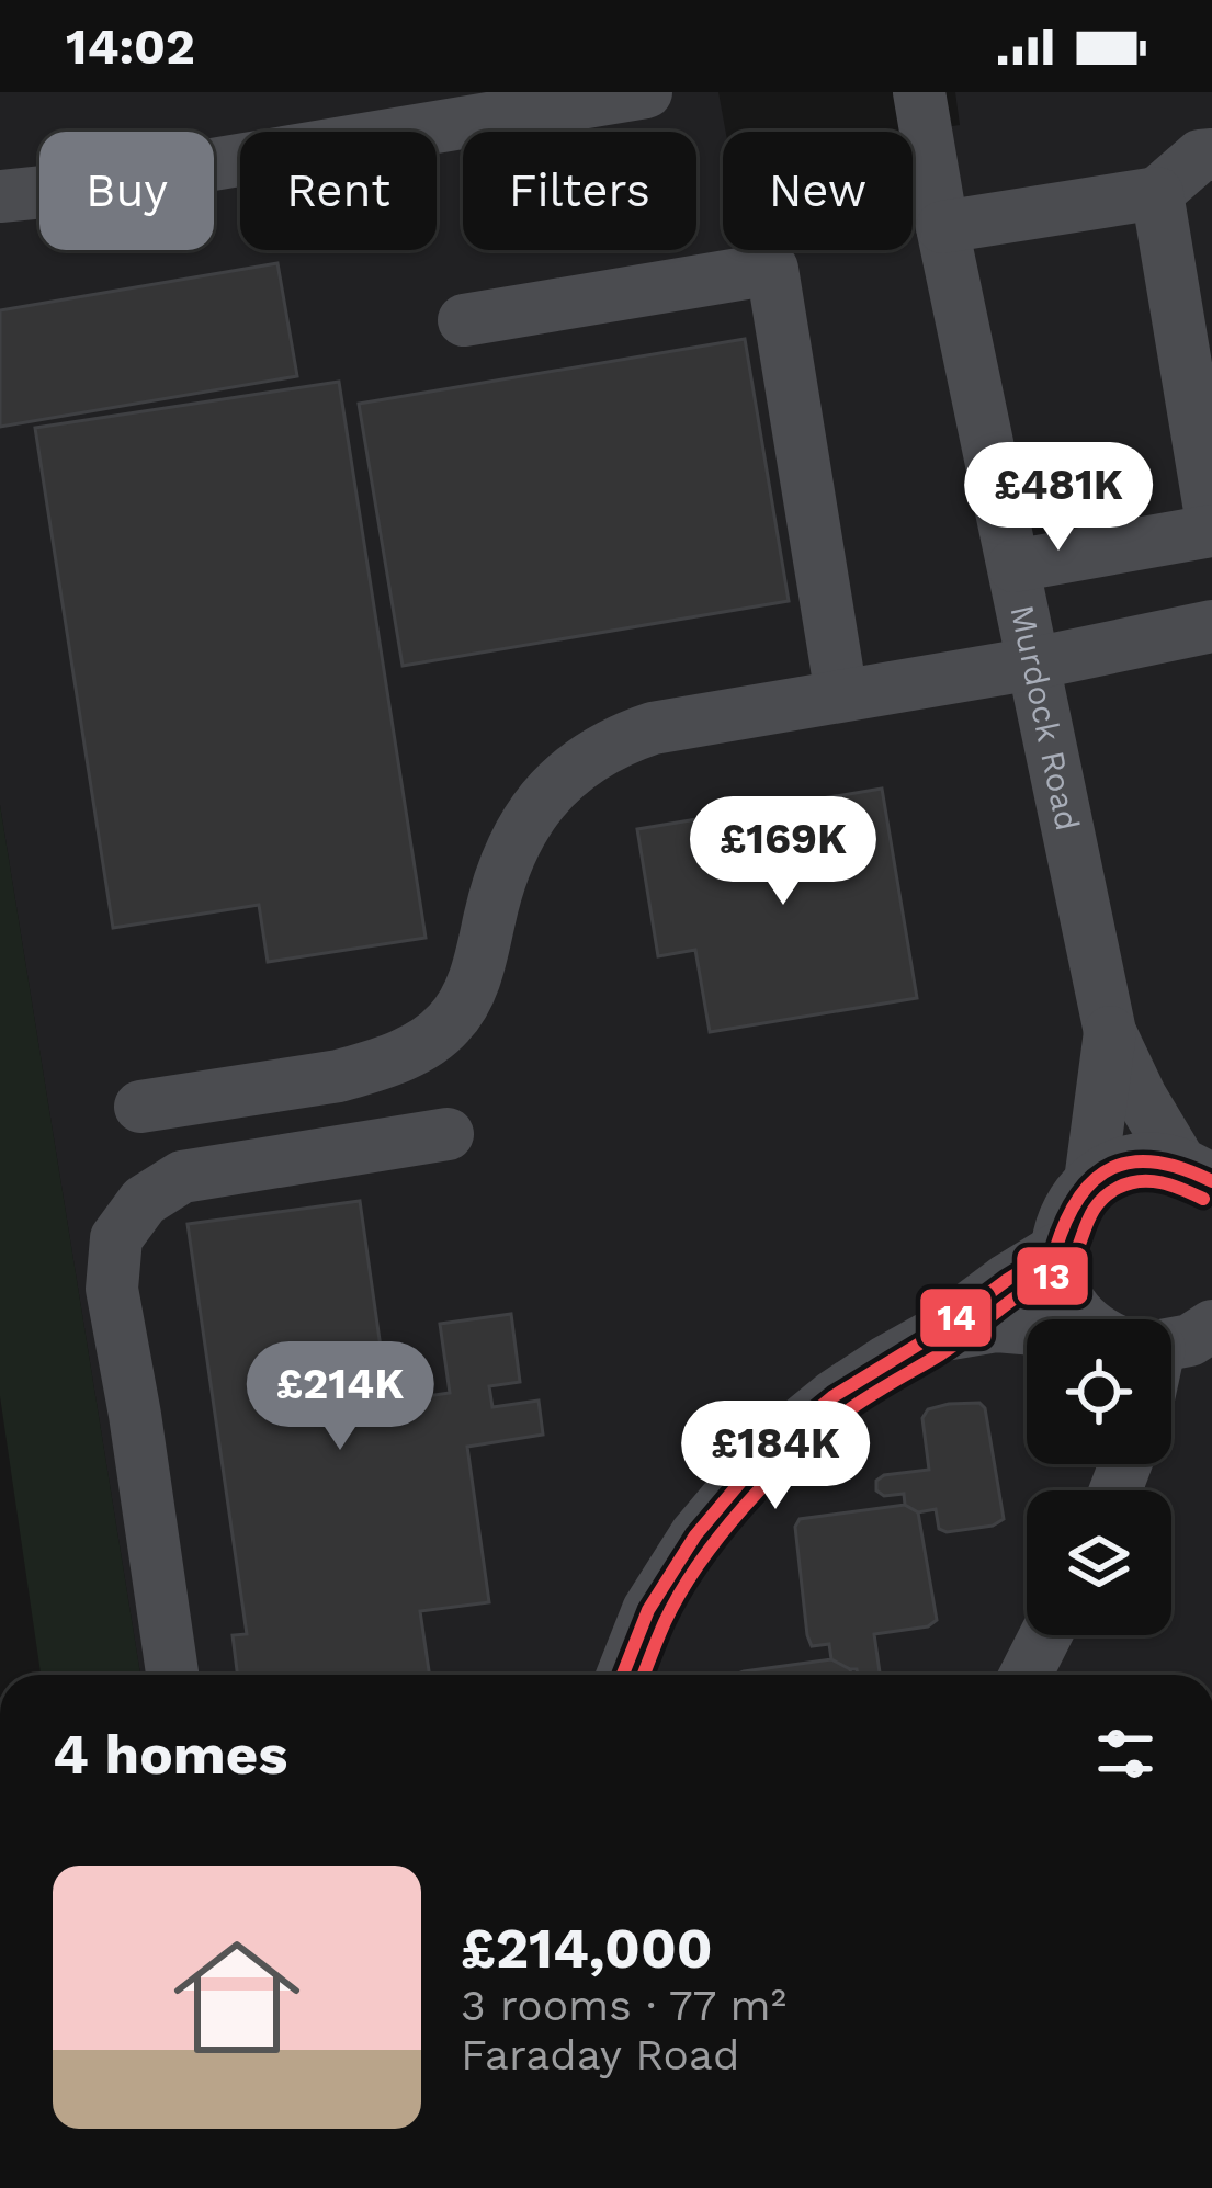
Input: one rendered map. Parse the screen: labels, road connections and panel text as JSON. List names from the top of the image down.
{
  "streets": {
    "street": ["Murdock Road"]
  },
  "lines": ["transit line 14", "transit line 13"],
  "page": {
    "status": "14:02",
    "chip": [
      "Buy",
      "Rent",
      "Filters",
      "New"
    ],
    "price": [
      "£481K",
      "£169K",
      "£214K",
      "£184K"
    ],
    "heading": "4 homes",
    "list": [
      {
        "name": "£214,000",
        "note": "3 rooms · 77 m² · Faraday Road"
      }
    ]
  }
}
